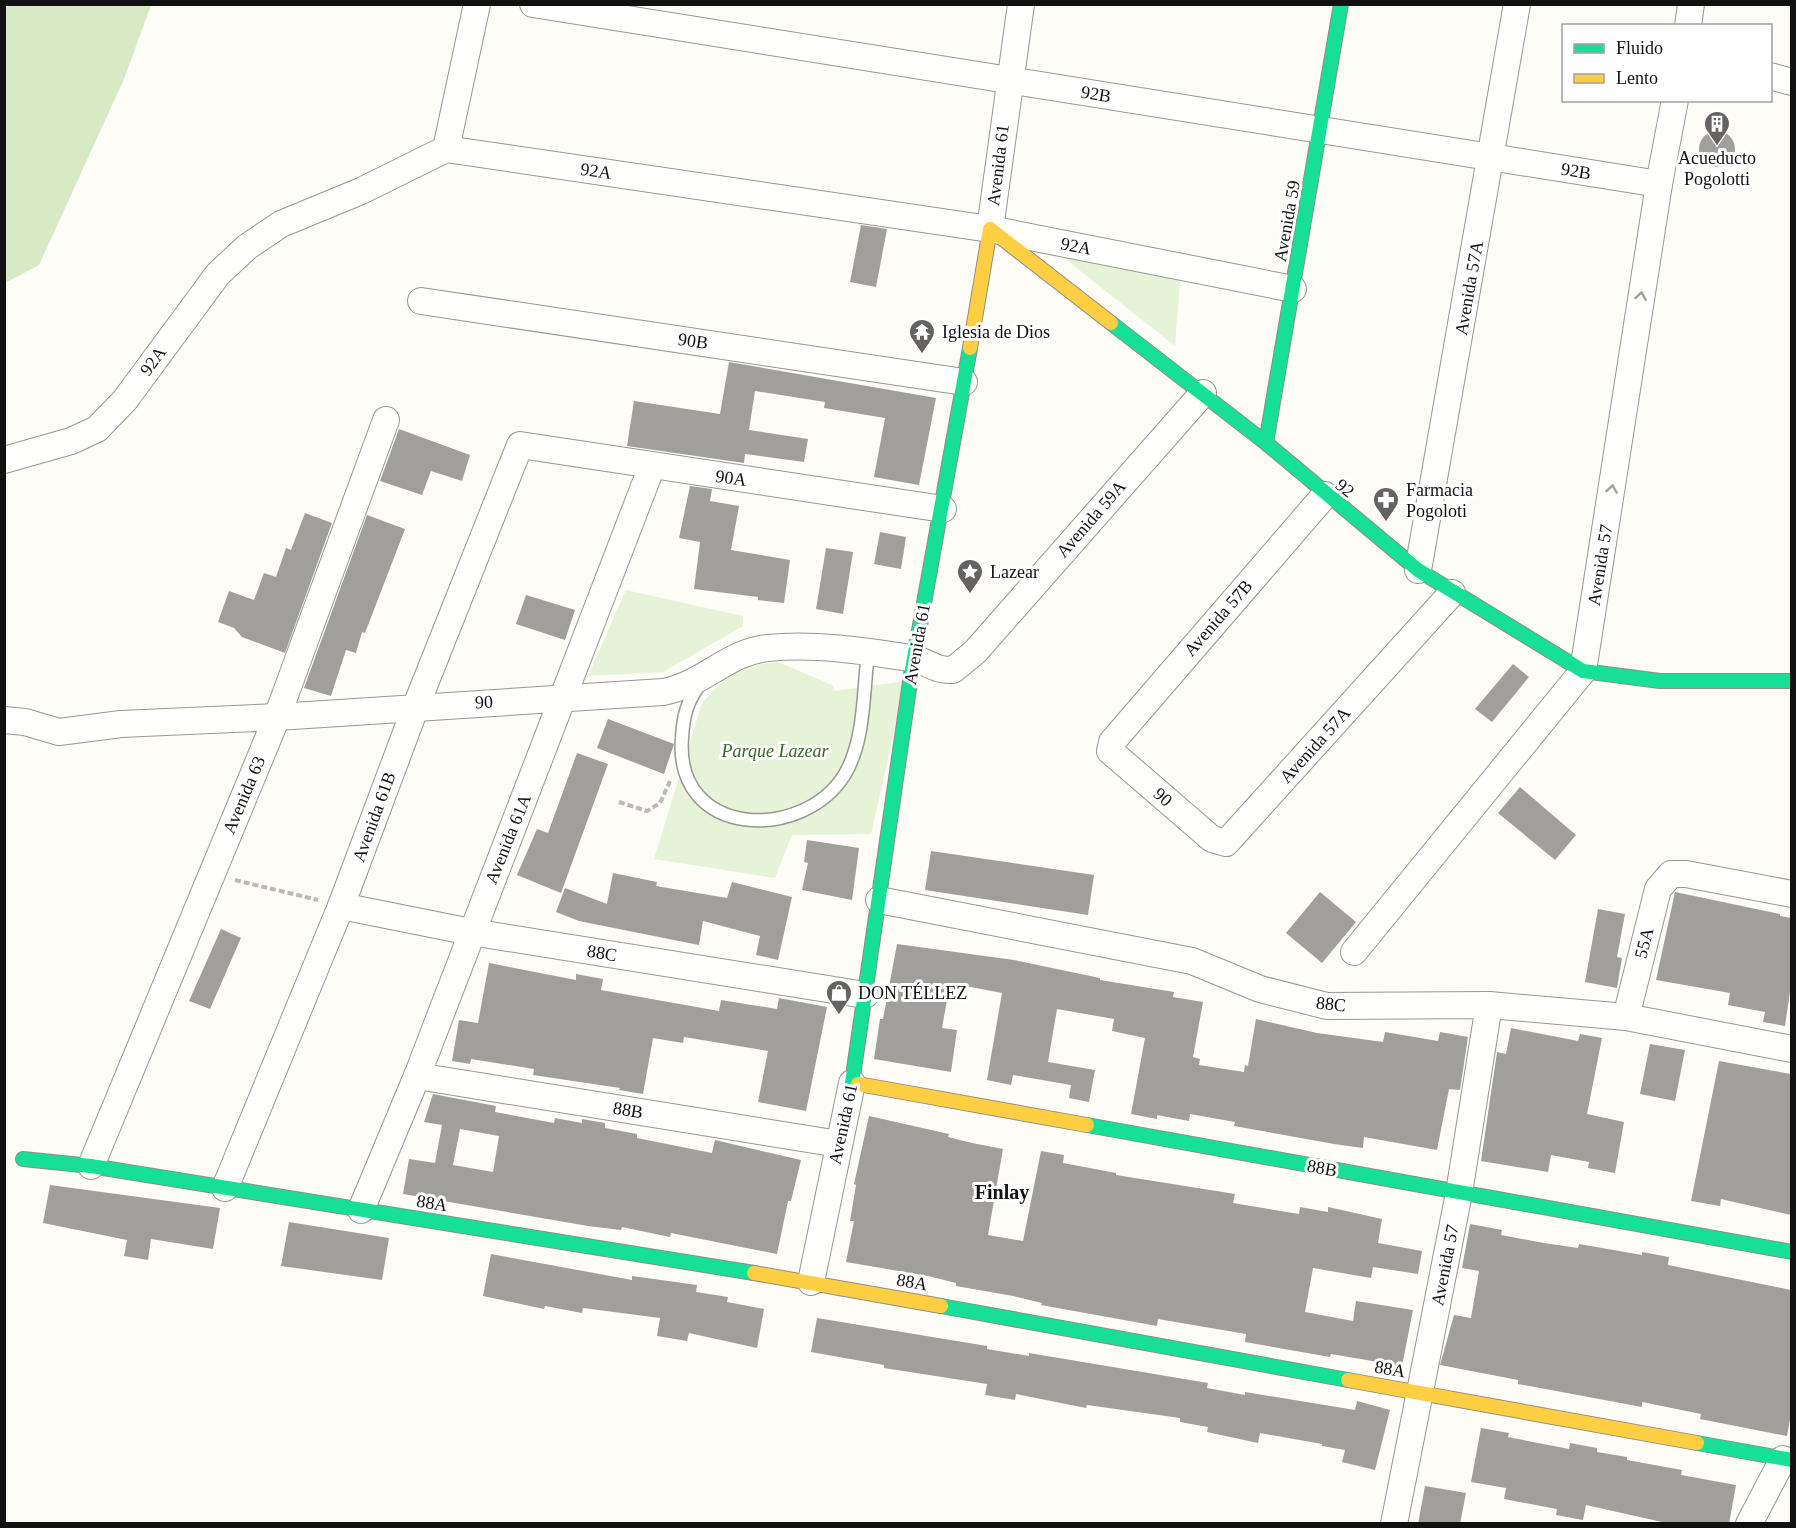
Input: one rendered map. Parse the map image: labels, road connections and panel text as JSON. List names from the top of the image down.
{
  "streets": {
    "street": [
      "92B",
      "Avenida 61",
      "92A",
      "Avenida 59",
      "Avenida 57A",
      "90B",
      "90A",
      "92",
      "Avenida 59A",
      "Avenida 57",
      "Avenida 57B",
      "90",
      "Avenida 63",
      "Avenida 61B",
      "Avenida 61A",
      "55A",
      "88C",
      "88B",
      "88A"
    ]
  },
  "crossings": [
    ["92B", "Avenida 61"],
    ["92B", "Avenida 59"],
    ["92B", "Avenida 57A"],
    ["92B", "Avenida 57"],
    ["Avenida 61", "92A"],
    ["Avenida 61", "90B"],
    ["Avenida 61", "90A"],
    ["Avenida 61", "92"],
    ["Avenida 61", "90"],
    ["Avenida 61", "88C"],
    ["Avenida 61", "88B"],
    ["Avenida 61", "88A"],
    ["92A", "Avenida 59"],
    ["92A", "92"],
    ["Avenida 59", "92"],
    ["Avenida 57A", "92"],
    ["Avenida 57A", "90"],
    ["90A", "Avenida 61B"],
    ["90A", "Avenida 61A"],
    ["92", "Avenida 59A"],
    ["92", "Avenida 57"],
    ["92", "Avenida 57B"],
    ["Avenida 59A", "90"],
    ["Avenida 57", "88C"],
    ["Avenida 57", "88B"],
    ["Avenida 57", "88A"],
    ["Avenida 57B", "90"],
    ["90", "Avenida 63"],
    ["90", "Avenida 61B"],
    ["90", "Avenida 61A"],
    ["Avenida 63", "88A"],
    ["Avenida 61B", "88C"],
    ["Avenida 61B", "88A"],
    ["Avenida 61A", "88C"],
    ["Avenida 61A", "88B"],
    ["Avenida 61A", "88A"],
    ["55A", "88C"]
  ],
  "one_way": ["Avenida 57"],
  "districts": ["Finlay"],
  "parks": ["Parque Lazear"],
  "places": {
    "building": ["Acueducto Pogolotti"],
    "temple": ["Iglesia de Dios"],
    "pharmacy": ["Farmacia Pogoloti"],
    "place": ["Lazear"],
    "shop": ["DON TÉLLEZ"]
  },
  "legend": ["Fluido", "Lento"]
}
